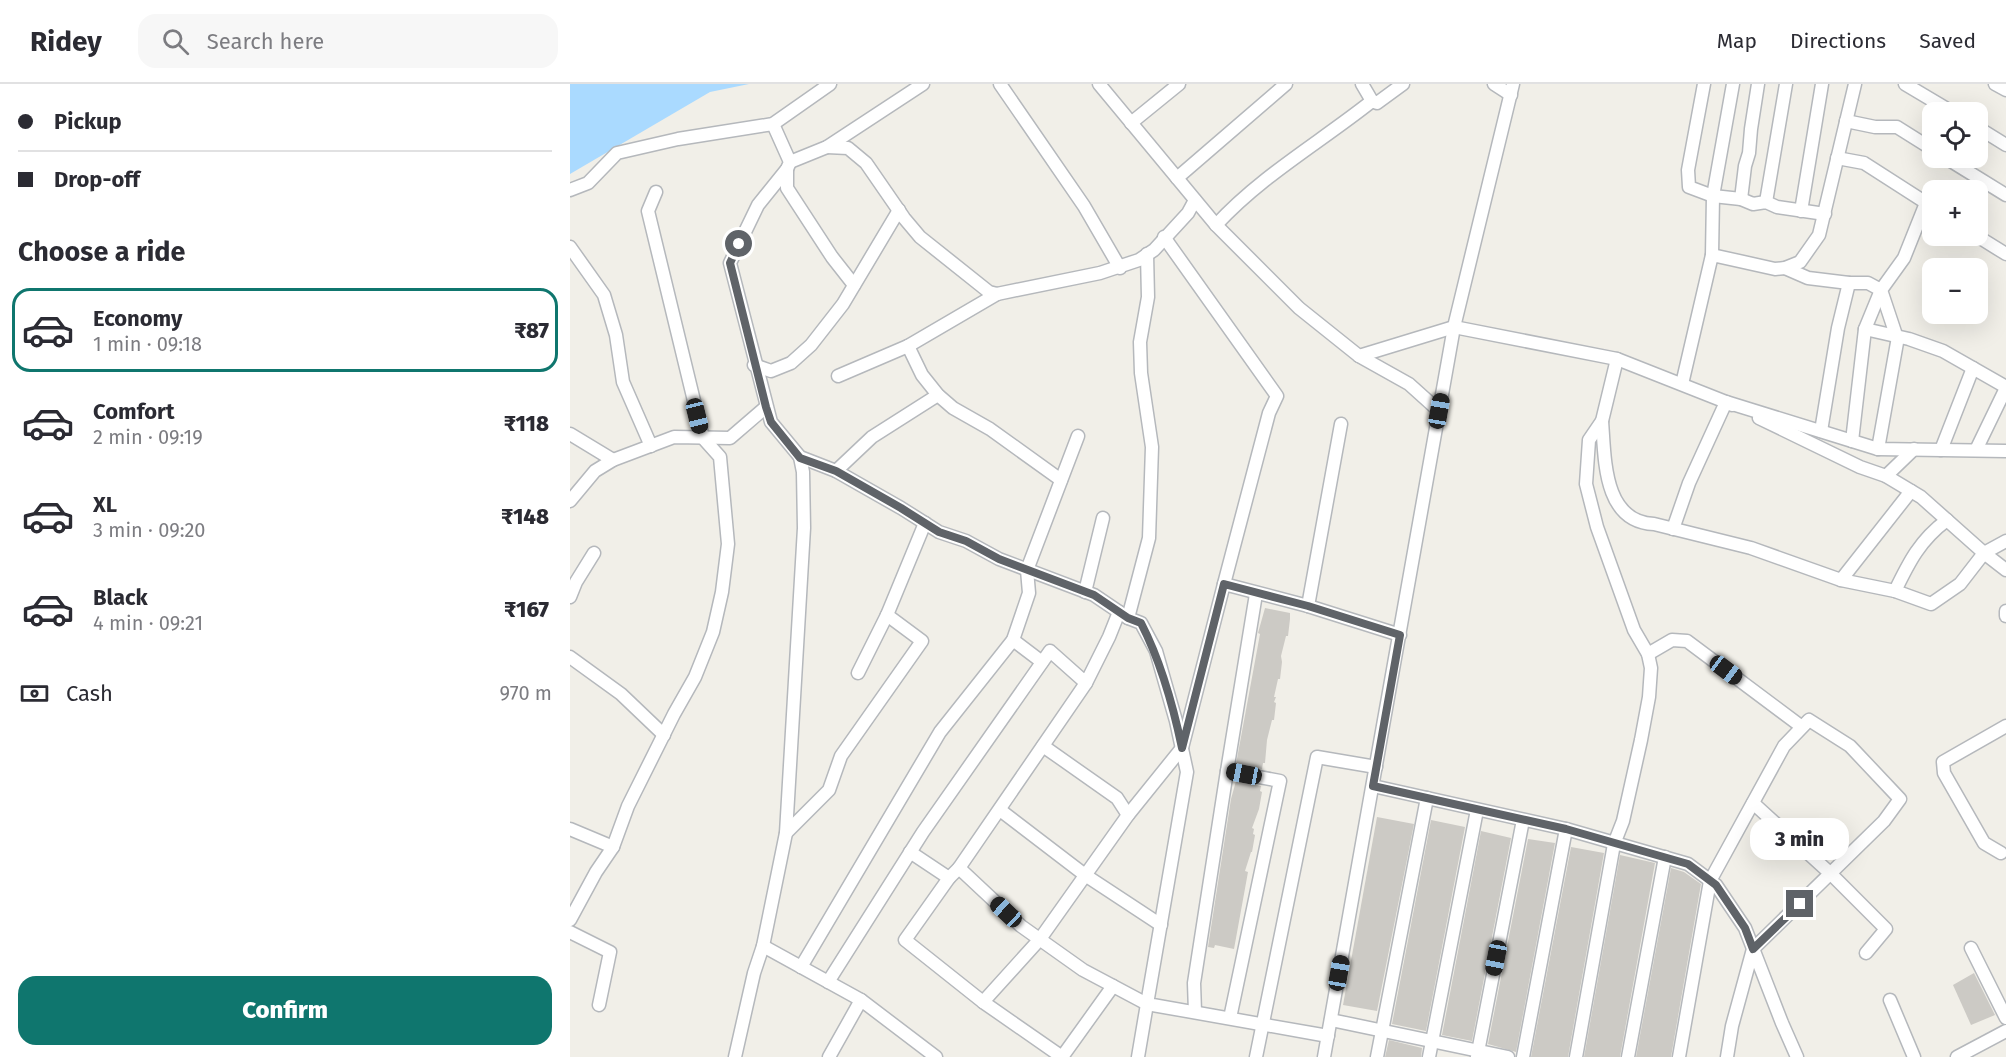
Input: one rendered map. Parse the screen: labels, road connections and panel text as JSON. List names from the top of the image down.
{
  "page": {
    "header": "Ridey",
    "search": "Search here",
    "nav": ["Map", "Directions", "Saved"],
    "banner": ["Pickup", "Drop-off"],
    "map_buttons": ["+", "−"],
    "heading": "Choose a ride",
    "list": [
      {
        "name": "Economy",
        "note": "1 min · 09:18",
        "value": "₹87"
      },
      {
        "name": "Comfort",
        "note": "2 min · 09:19",
        "value": "₹118"
      },
      {
        "name": "XL",
        "note": "3 min · 09:20",
        "value": "₹148"
      },
      {
        "name": "Black",
        "note": "4 min · 09:21",
        "value": "₹167"
      }
    ],
    "pay": ["Cash", "970 m"],
    "bubble": "3 min",
    "buttons": "Confirm"
  }
}
